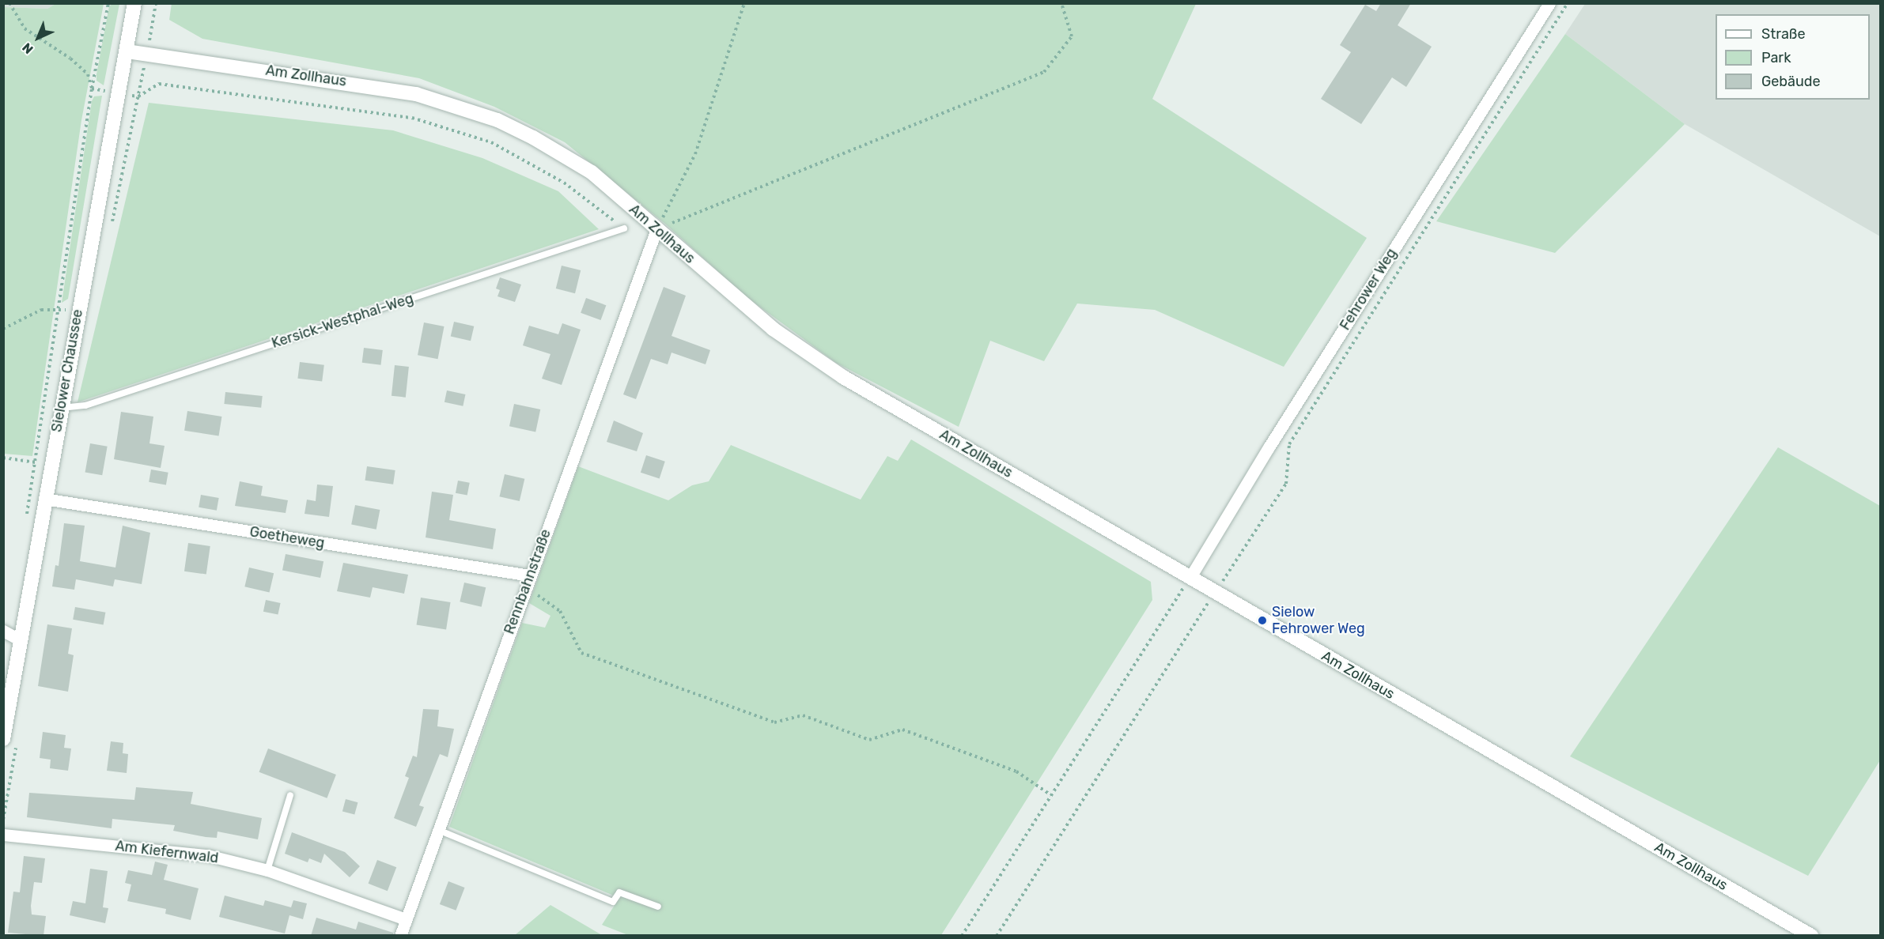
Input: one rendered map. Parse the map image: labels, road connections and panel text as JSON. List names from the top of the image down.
{
  "streets": {
    "street": [
      "Am Zollhaus",
      "Fehrower Weg",
      "Sielower Chaussee",
      "Goetheweg",
      "Rennbahnstraße",
      "Am Kiefernwald"
    ],
    "lane": ["Kersick-Westphal-Weg"]
  },
  "crossings": [
    ["Am Zollhaus", "Fehrower Weg"],
    ["Am Zollhaus", "Sielower Chaussee"],
    ["Am Zollhaus", "Rennbahnstraße"],
    ["Kersick-Westphal-Weg", "Sielower Chaussee"],
    ["Sielower Chaussee", "Goetheweg"],
    ["Goetheweg", "Rennbahnstraße"],
    ["Rennbahnstraße", "Am Kiefernwald"]
  ],
  "places": ["Sielow Fehrower Weg"],
  "legend": ["Straße", "Park", "Gebäude"],
  "north": "bottom left"
}
